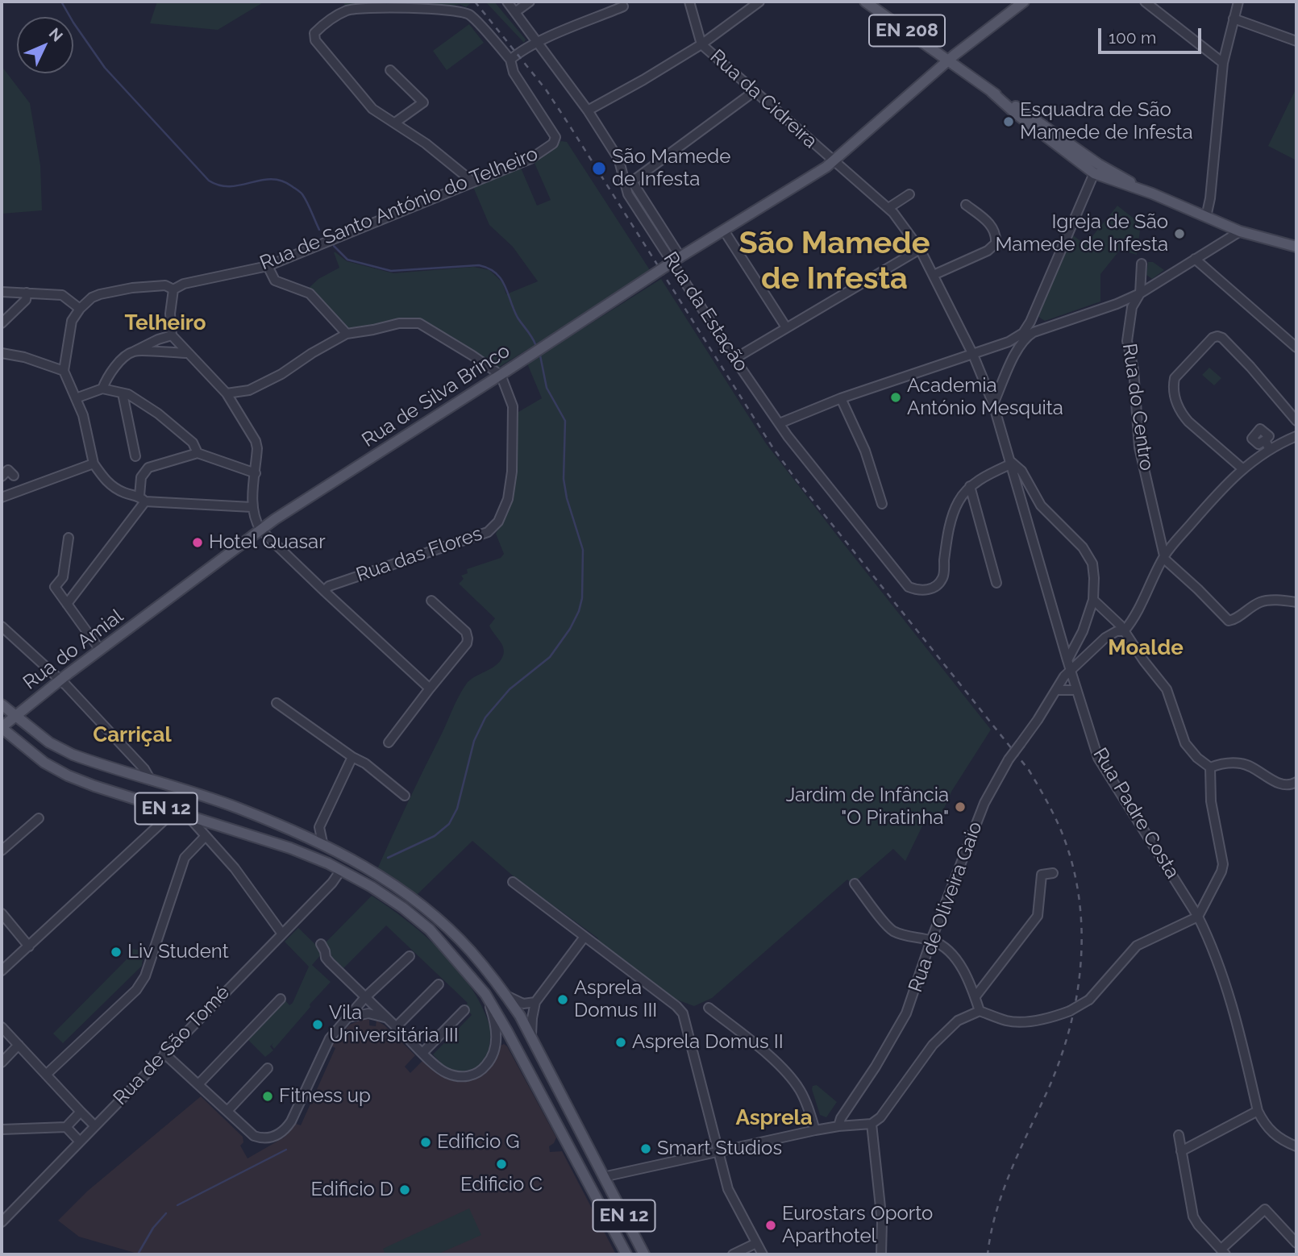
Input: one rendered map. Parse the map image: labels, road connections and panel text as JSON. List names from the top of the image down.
{
  "streets": {
    "main road": [
      "EN 208",
      "Rua de Silva Brinco",
      "Rua do Amial",
      "EN 12"
    ],
    "street": [
      "Rua da Cidreira",
      "Rua de Santo António do Telheiro",
      "Rua da Estação",
      "Rua do Centro",
      "Rua das Flores",
      "Rua Padre Costa",
      "Rua de Oliveira Gaio",
      "Rua de São Tomé"
    ]
  },
  "crossings": [
    ["EN 208", "Rua de Silva Brinco"],
    ["Rua da Cidreira", "Rua de Silva Brinco"],
    ["Rua da Cidreira", "Rua Padre Costa"],
    ["Rua da Estação", "Rua de Silva Brinco"],
    ["Rua de Silva Brinco", "Rua das Flores"],
    ["Rua de Silva Brinco", "Rua do Amial"],
    ["Rua do Amial", "EN 12"],
    ["EN 12", "Rua de São Tomé"],
    ["Rua Padre Costa", "Rua de Oliveira Gaio"]
  ],
  "districts": [
    "São Mamede de Infesta",
    "Telheiro",
    "Moalde",
    "Carriçal",
    "Asprela"
  ],
  "places": [
    "Esquadra de São Mamede de Infesta",
    "São Mamede de Infesta",
    "Igreja de São Mamede de Infesta",
    "Academia António Mesquita",
    "Hotel Quasar",
    "Jardim de Infância \"O Piratinha\"",
    "Liv Student",
    "Asprela Domus III",
    "Vila Universitária III",
    "Asprela Domus II",
    "Fitness up",
    "Edificio G",
    "Smart Studios",
    "Edificio C",
    "Edificio D",
    "Eurostars Oporto Aparthotel"
  ],
  "scale_bar": "100 m",
  "north": "top right"
}
